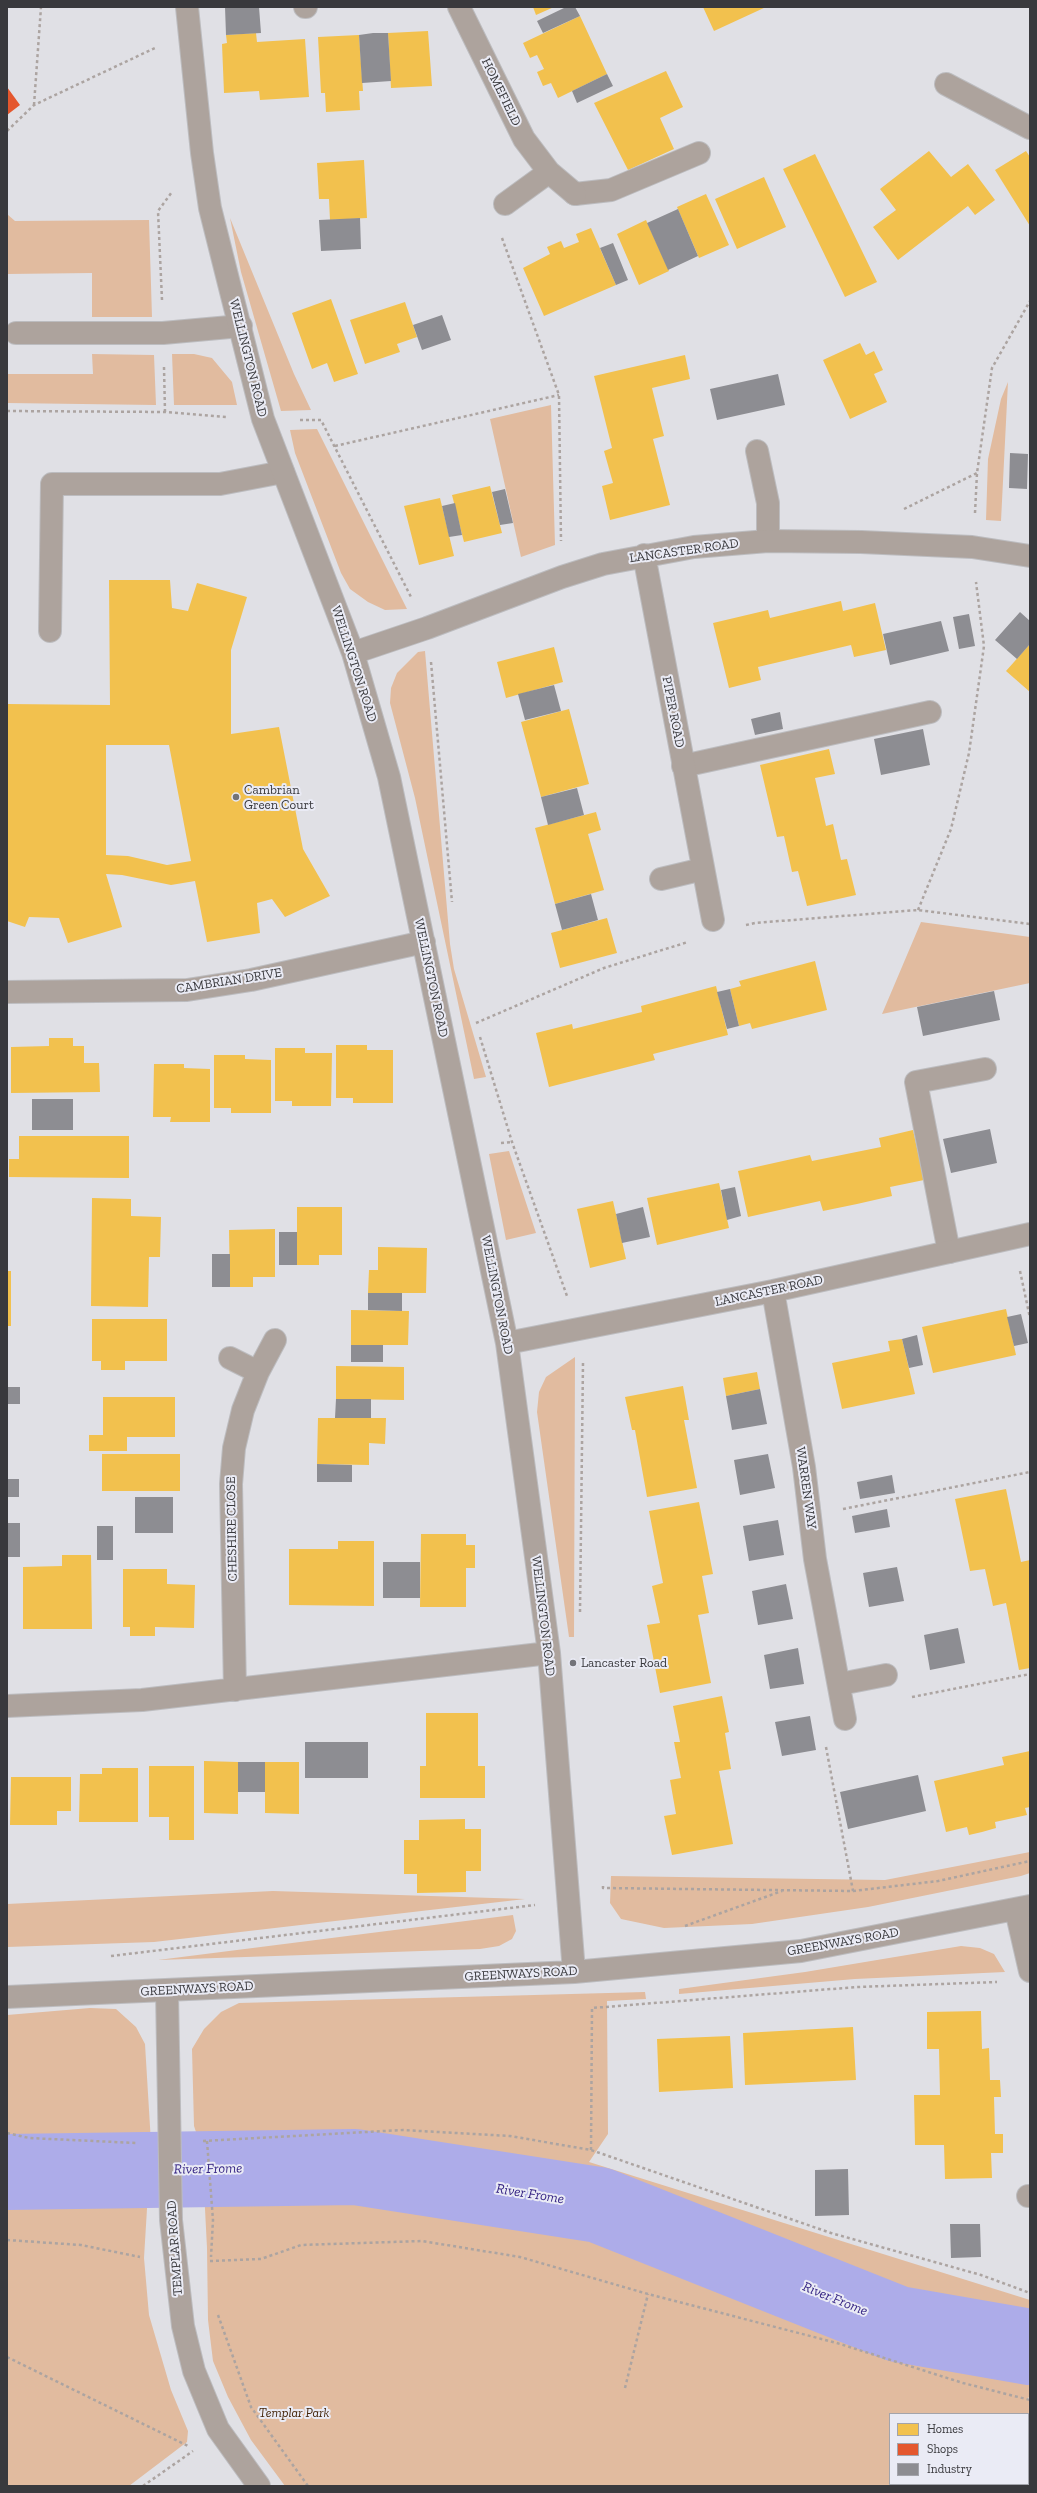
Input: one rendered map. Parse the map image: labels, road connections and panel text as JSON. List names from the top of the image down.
{
  "streets": {
    "street": [
      "HOMEFIELD",
      "WELLINGTON ROAD",
      "LANCASTER ROAD",
      "PIPER ROAD",
      "CAMBRIAN DRIVE",
      "WARREN WAY",
      "CHESHIRE CLOSE",
      "GREENWAYS ROAD",
      "TEMPLAR ROAD"
    ]
  },
  "crossings": [
    ["WELLINGTON ROAD", "LANCASTER ROAD"],
    ["WELLINGTON ROAD", "CAMBRIAN DRIVE"],
    ["WELLINGTON ROAD", "GREENWAYS ROAD"],
    ["LANCASTER ROAD", "PIPER ROAD"],
    ["LANCASTER ROAD", "WARREN WAY"],
    ["GREENWAYS ROAD", "TEMPLAR ROAD"]
  ],
  "water": ["River Frome"],
  "parks": ["Templar Park"],
  "places": ["Cambrian Green Court", "Lancaster Road"],
  "legend": ["Homes", "Shops", "Industry"]
}
